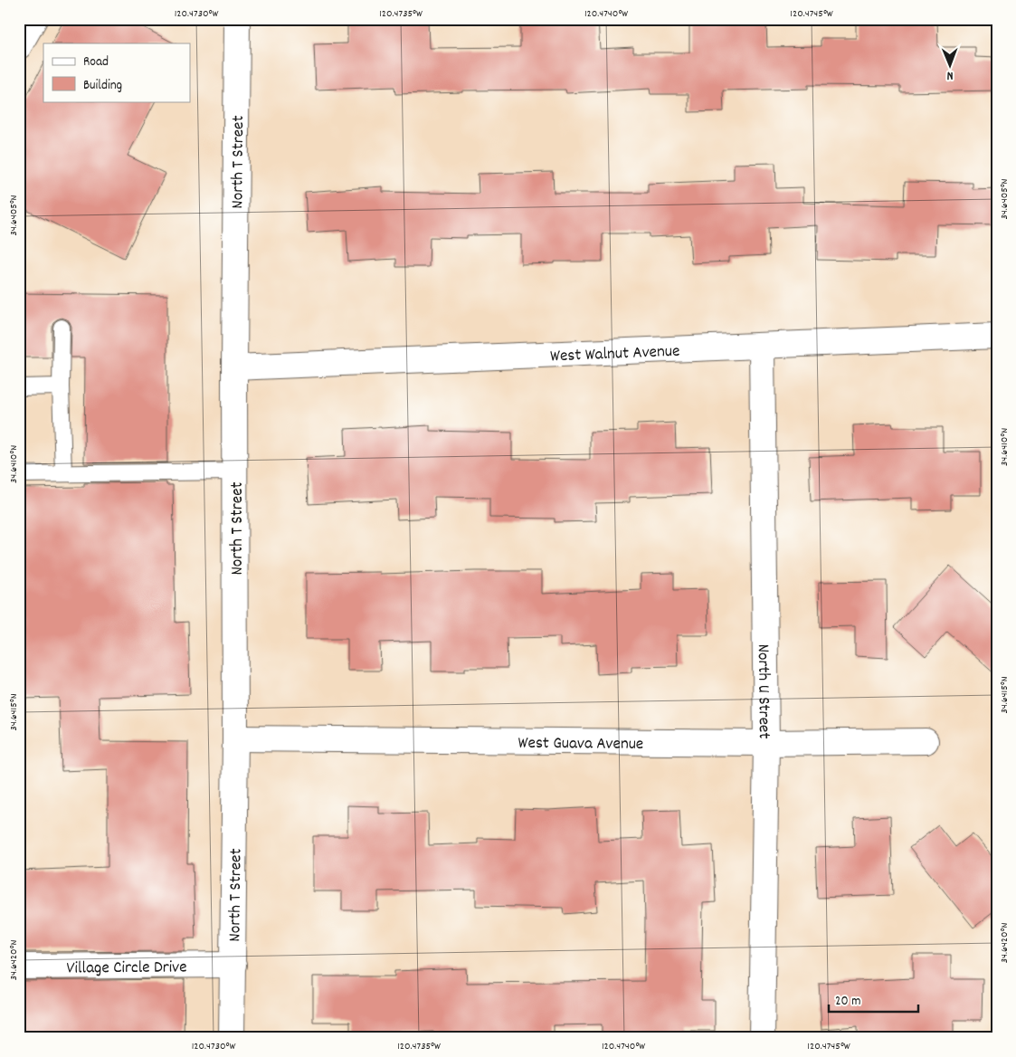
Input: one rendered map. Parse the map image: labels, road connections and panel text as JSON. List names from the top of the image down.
{
  "streets": {
    "street": [
      "North T Street",
      "West Walnut Avenue",
      "North U Street",
      "West Guava Avenue",
      "Village Circle Drive"
    ]
  },
  "crossings": [
    ["North T Street", "West Walnut Avenue"],
    ["North T Street", "West Guava Avenue"],
    ["North T Street", "Village Circle Drive"],
    ["West Walnut Avenue", "North U Street"],
    ["North U Street", "West Guava Avenue"]
  ],
  "legend": ["Road", "Building"],
  "scale_bar": "20 m",
  "north": "bottom",
  "coordinates": [
    "120.4730°W",
    "120.4735°W",
    "120.4740°W",
    "120.4745°W",
    "34.6405°N",
    "34.6410°N",
    "34.6415°N",
    "34.6420°N"
  ]
}
